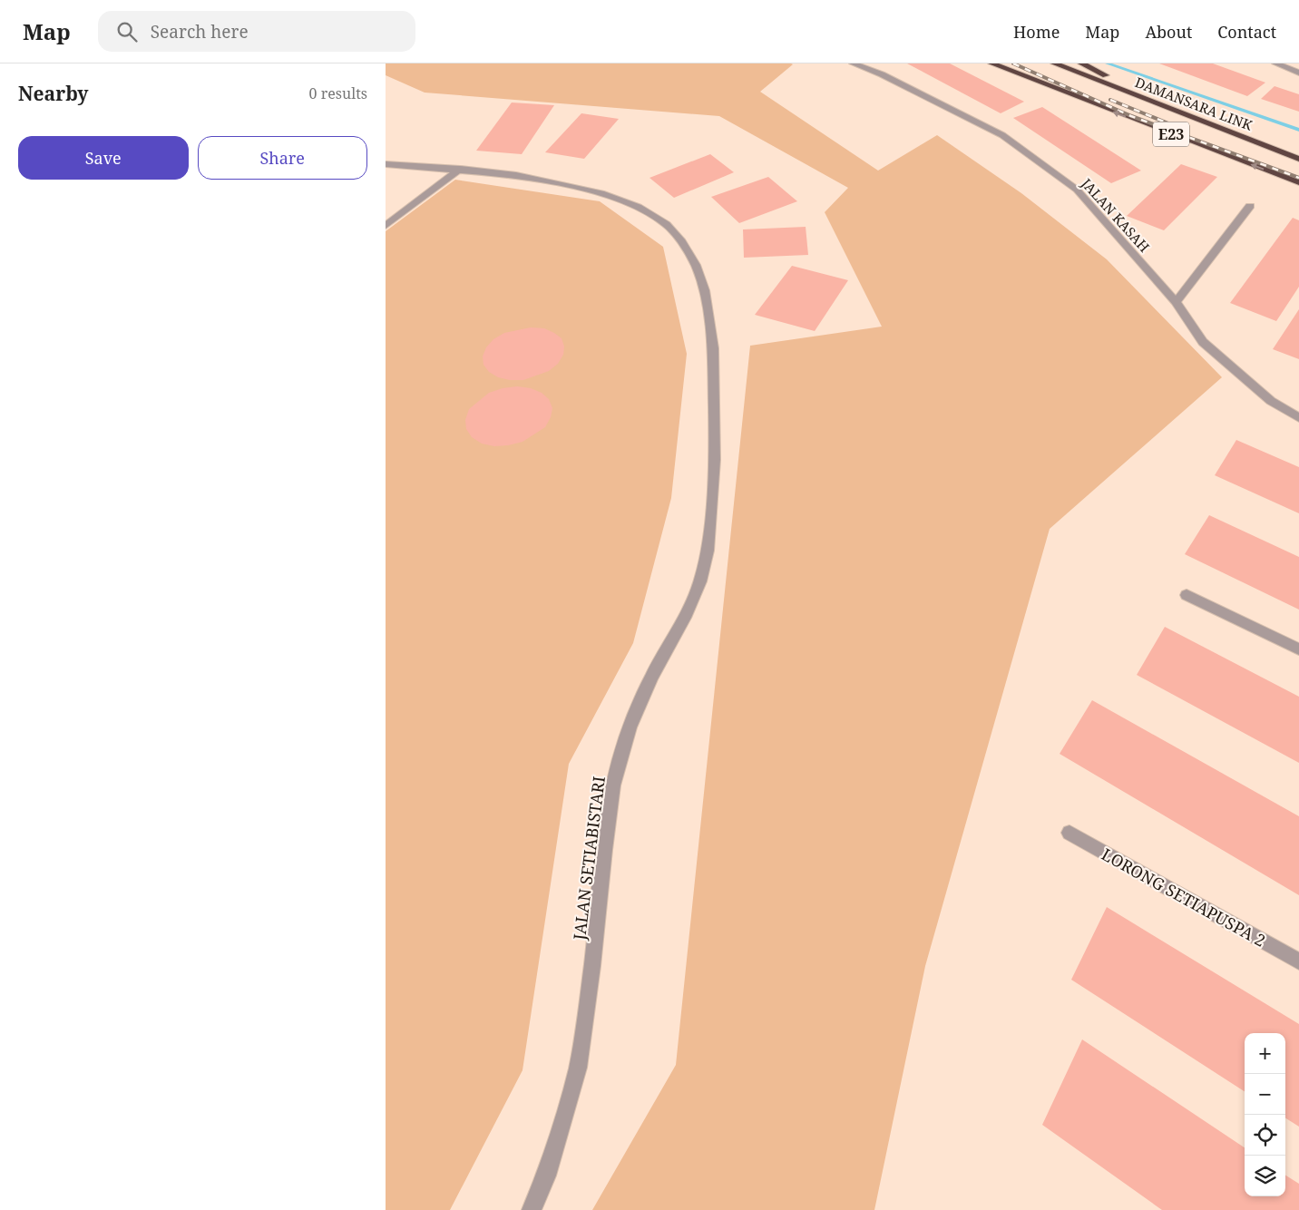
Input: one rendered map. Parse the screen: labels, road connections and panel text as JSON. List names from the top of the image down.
{
  "streets": {
    "highway": ["DAMANSARA LINK", "E23"],
    "street": ["JALAN KASAH", "JALAN SETIABISTARI", "LORONG SETIAPUSPA 2"]
  },
  "page": {
    "header": "Map",
    "search": "Search here",
    "nav": [
      "Home",
      "Map",
      "About",
      "Contact"
    ],
    "heading": ["Nearby", "0 results"],
    "buttons": ["Save", "Share"],
    "map_buttons": ["+", "−"]
  }
}
